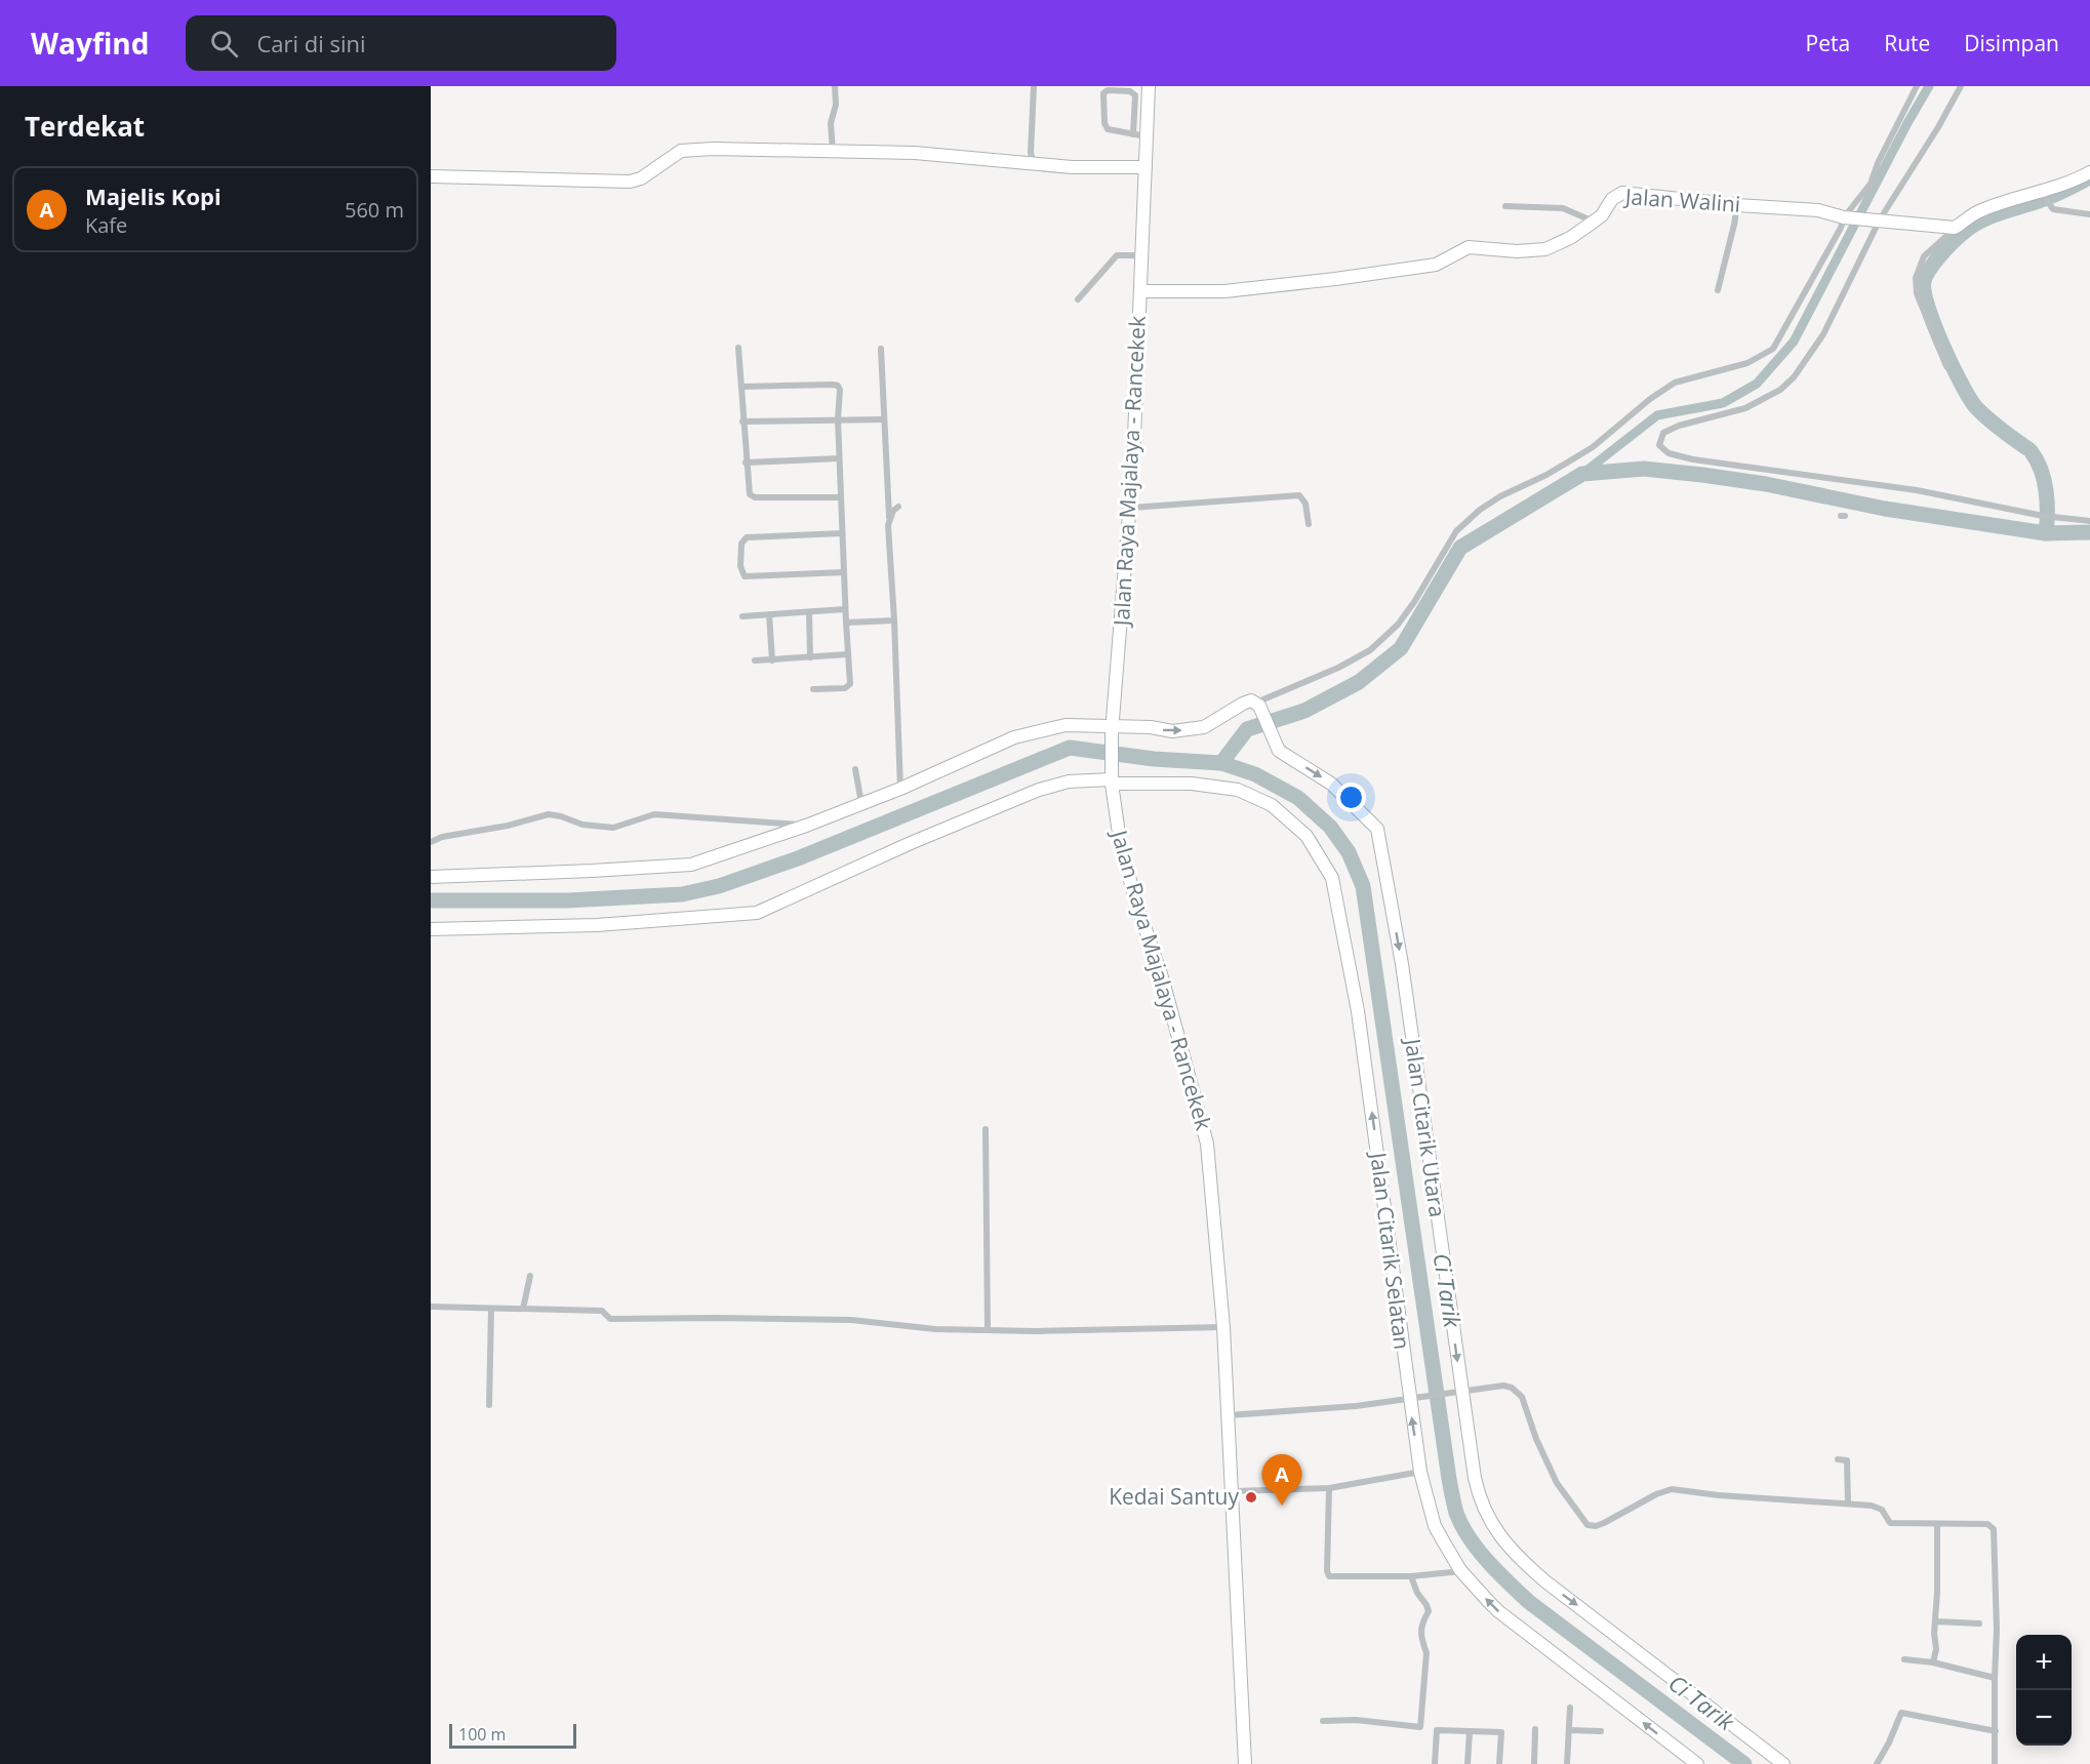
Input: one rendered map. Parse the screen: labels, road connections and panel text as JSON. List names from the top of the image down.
{
  "streets": {
    "street": [
      "Jalan Walini",
      "Jalan Raya Majalaya - Rancekek",
      "Jalan Citarik Utara",
      "Jalan Citarik Selatan"
    ]
  },
  "crossings": [
    ["Jalan Walini", "Jalan Raya Majalaya - Rancekek"],
    ["Jalan Raya Majalaya - Rancekek", "Jalan Citarik Selatan"]
  ],
  "one_way": ["Jalan Citarik Utara", "Jalan Citarik Selatan"],
  "water": ["Ci Tarik"],
  "places": ["Kedai Santuy"],
  "scale_bar": "100 m",
  "page": {
    "header": "Wayfind",
    "search": "Cari di sini",
    "nav": ["Peta", "Rute", "Disimpan"],
    "heading": "Terdekat",
    "list": [
      {
        "mark": "A",
        "name": "Majelis Kopi",
        "note": "Kafe",
        "value": "560 m"
      }
    ],
    "pins": "A",
    "map_buttons": ["+", "−"],
    "scale": "100 m"
  }
}
